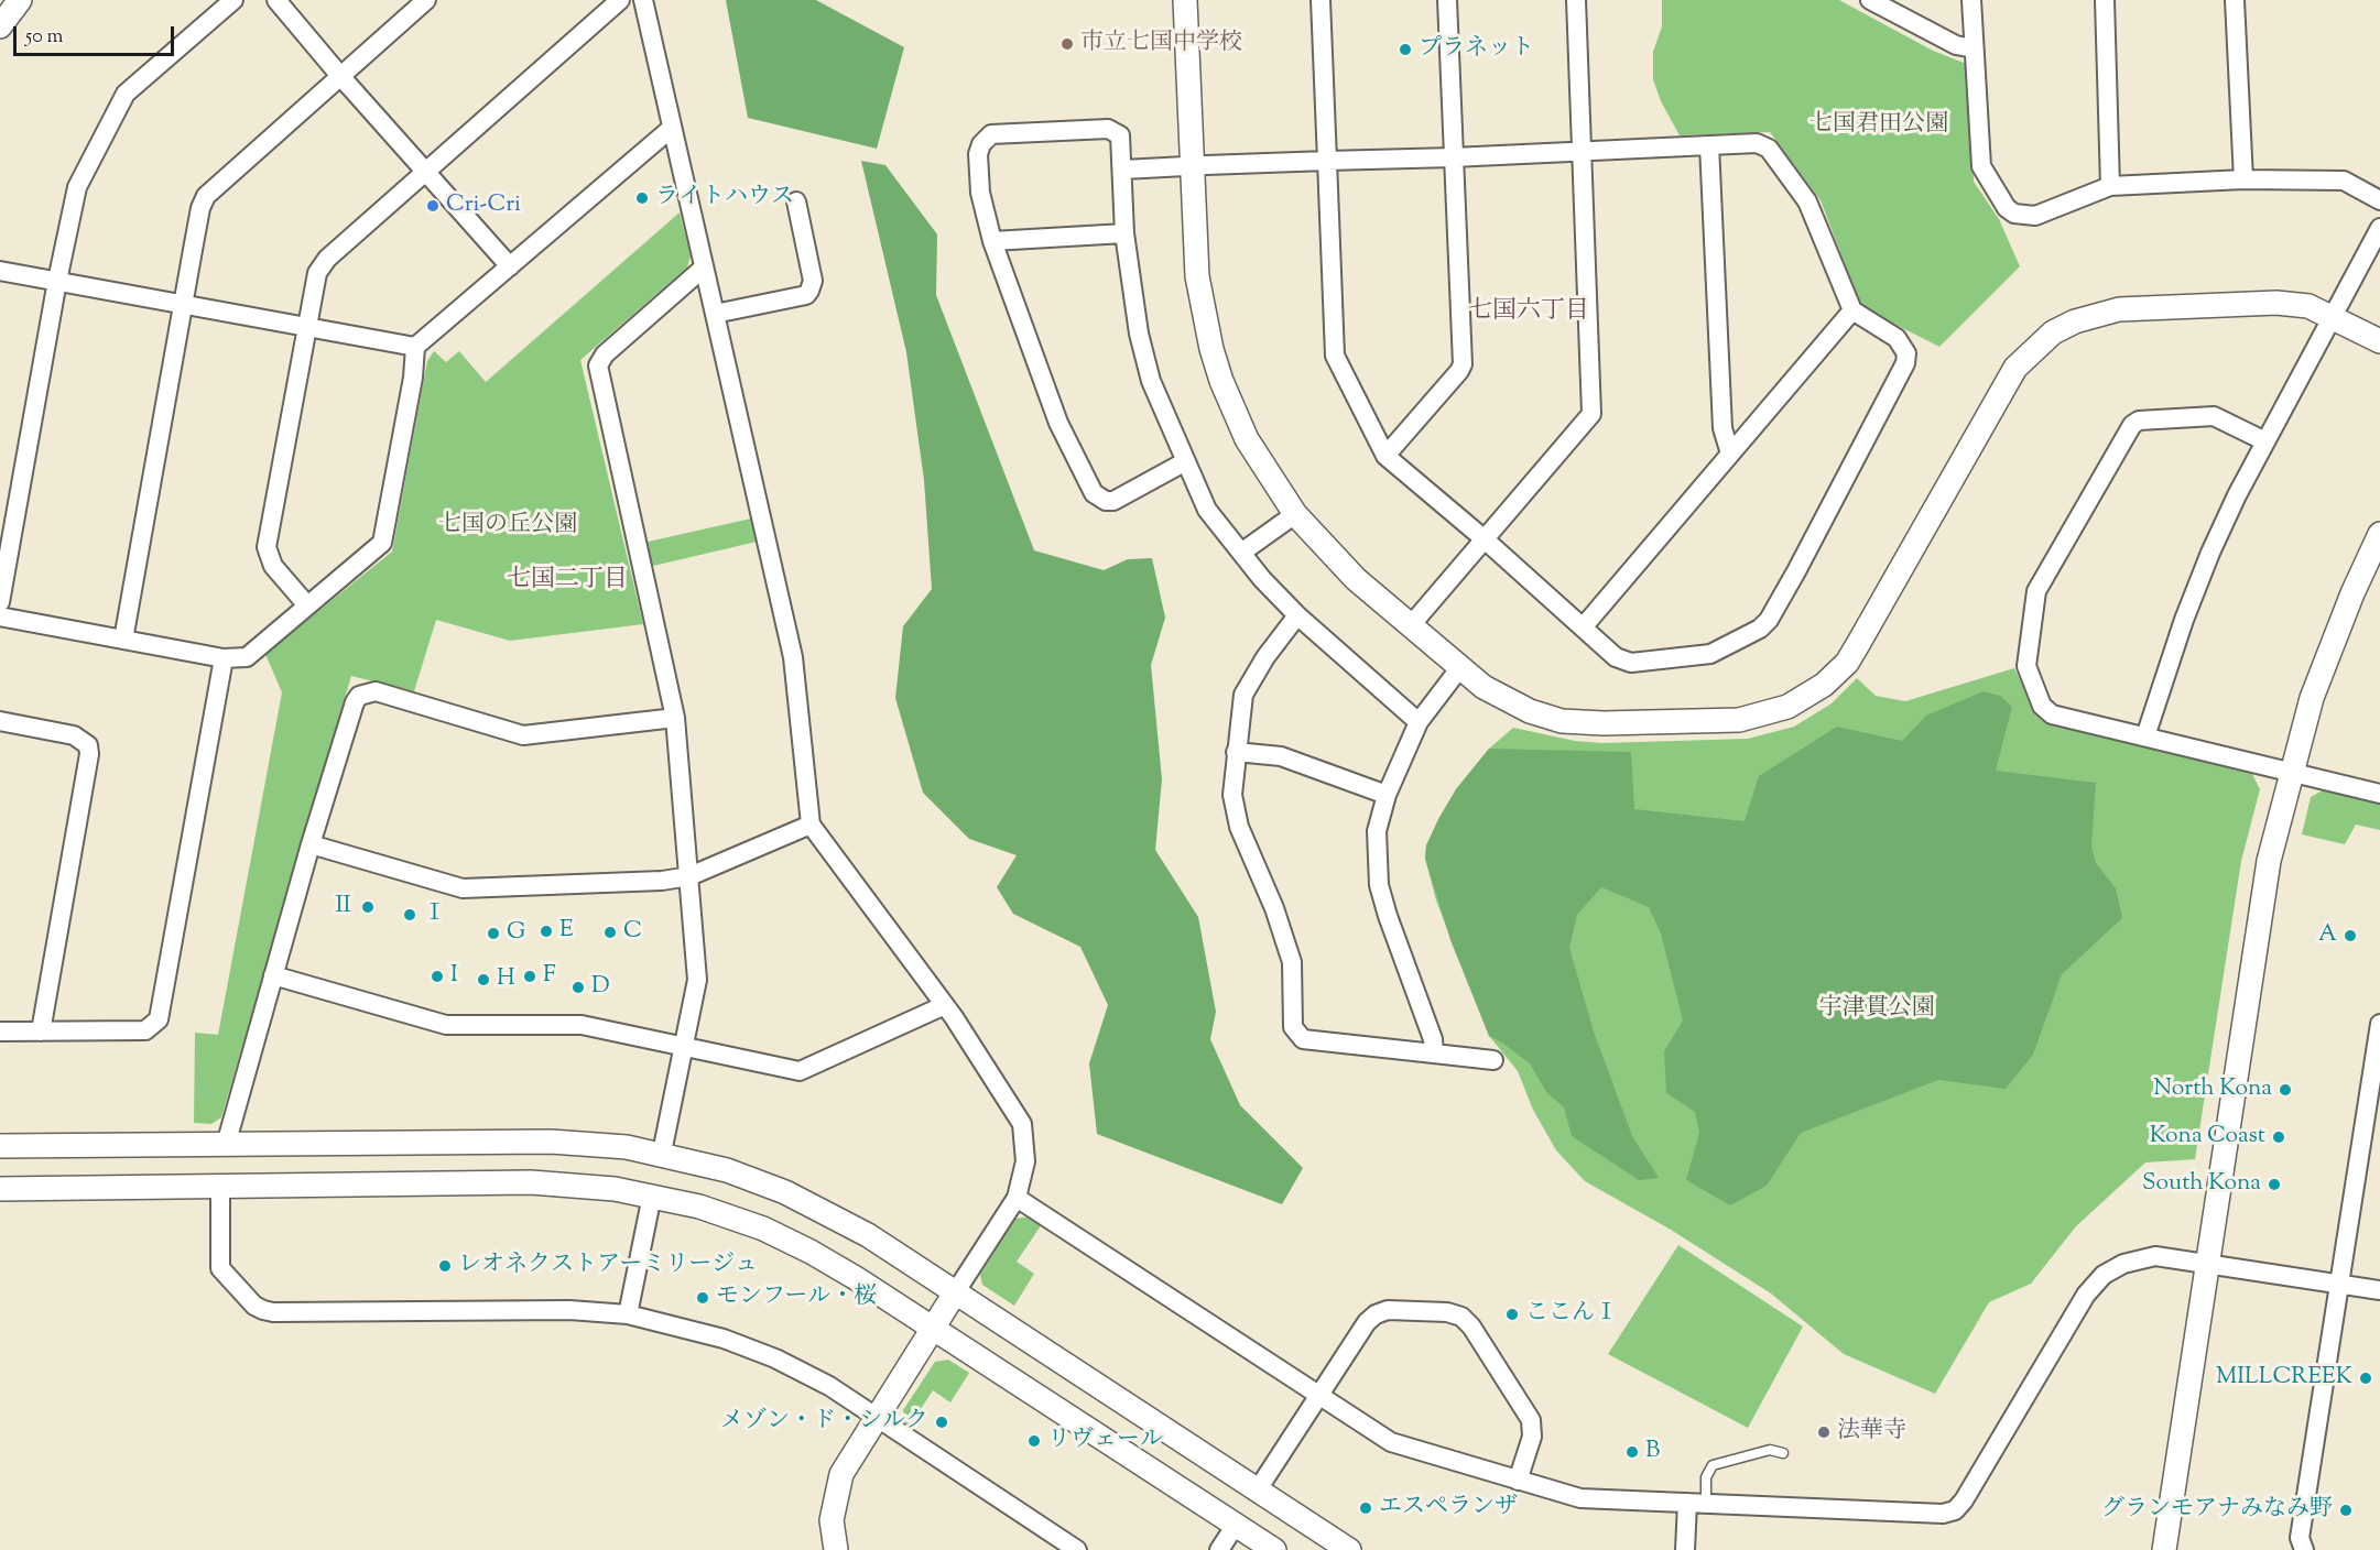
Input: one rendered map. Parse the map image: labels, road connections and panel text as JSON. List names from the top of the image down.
{
  "districts": ["七国六丁目", "七国二丁目"],
  "parks": ["七国君田公園", "七国の丘公園", "宇津貫公園"],
  "places": [
    "市立七国中学校",
    "プラネット",
    "ライトハウス",
    "Cri-Cri",
    "Ⅱ",
    "Ⅰ",
    "E",
    "C",
    "G",
    "A",
    "I",
    "F",
    "H",
    "D",
    "North Kona",
    "Kona Coast",
    "South Kona",
    "レオネクストアーミリージュ",
    "モンフール・桜",
    "ここんⅠ",
    "MILLCREEK",
    "メゾン・ド・シルク",
    "法華寺",
    "リヴェール",
    "B",
    "エスペランザ",
    "グランモアナみなみ野"
  ],
  "scale_bar": "50 m"
}
